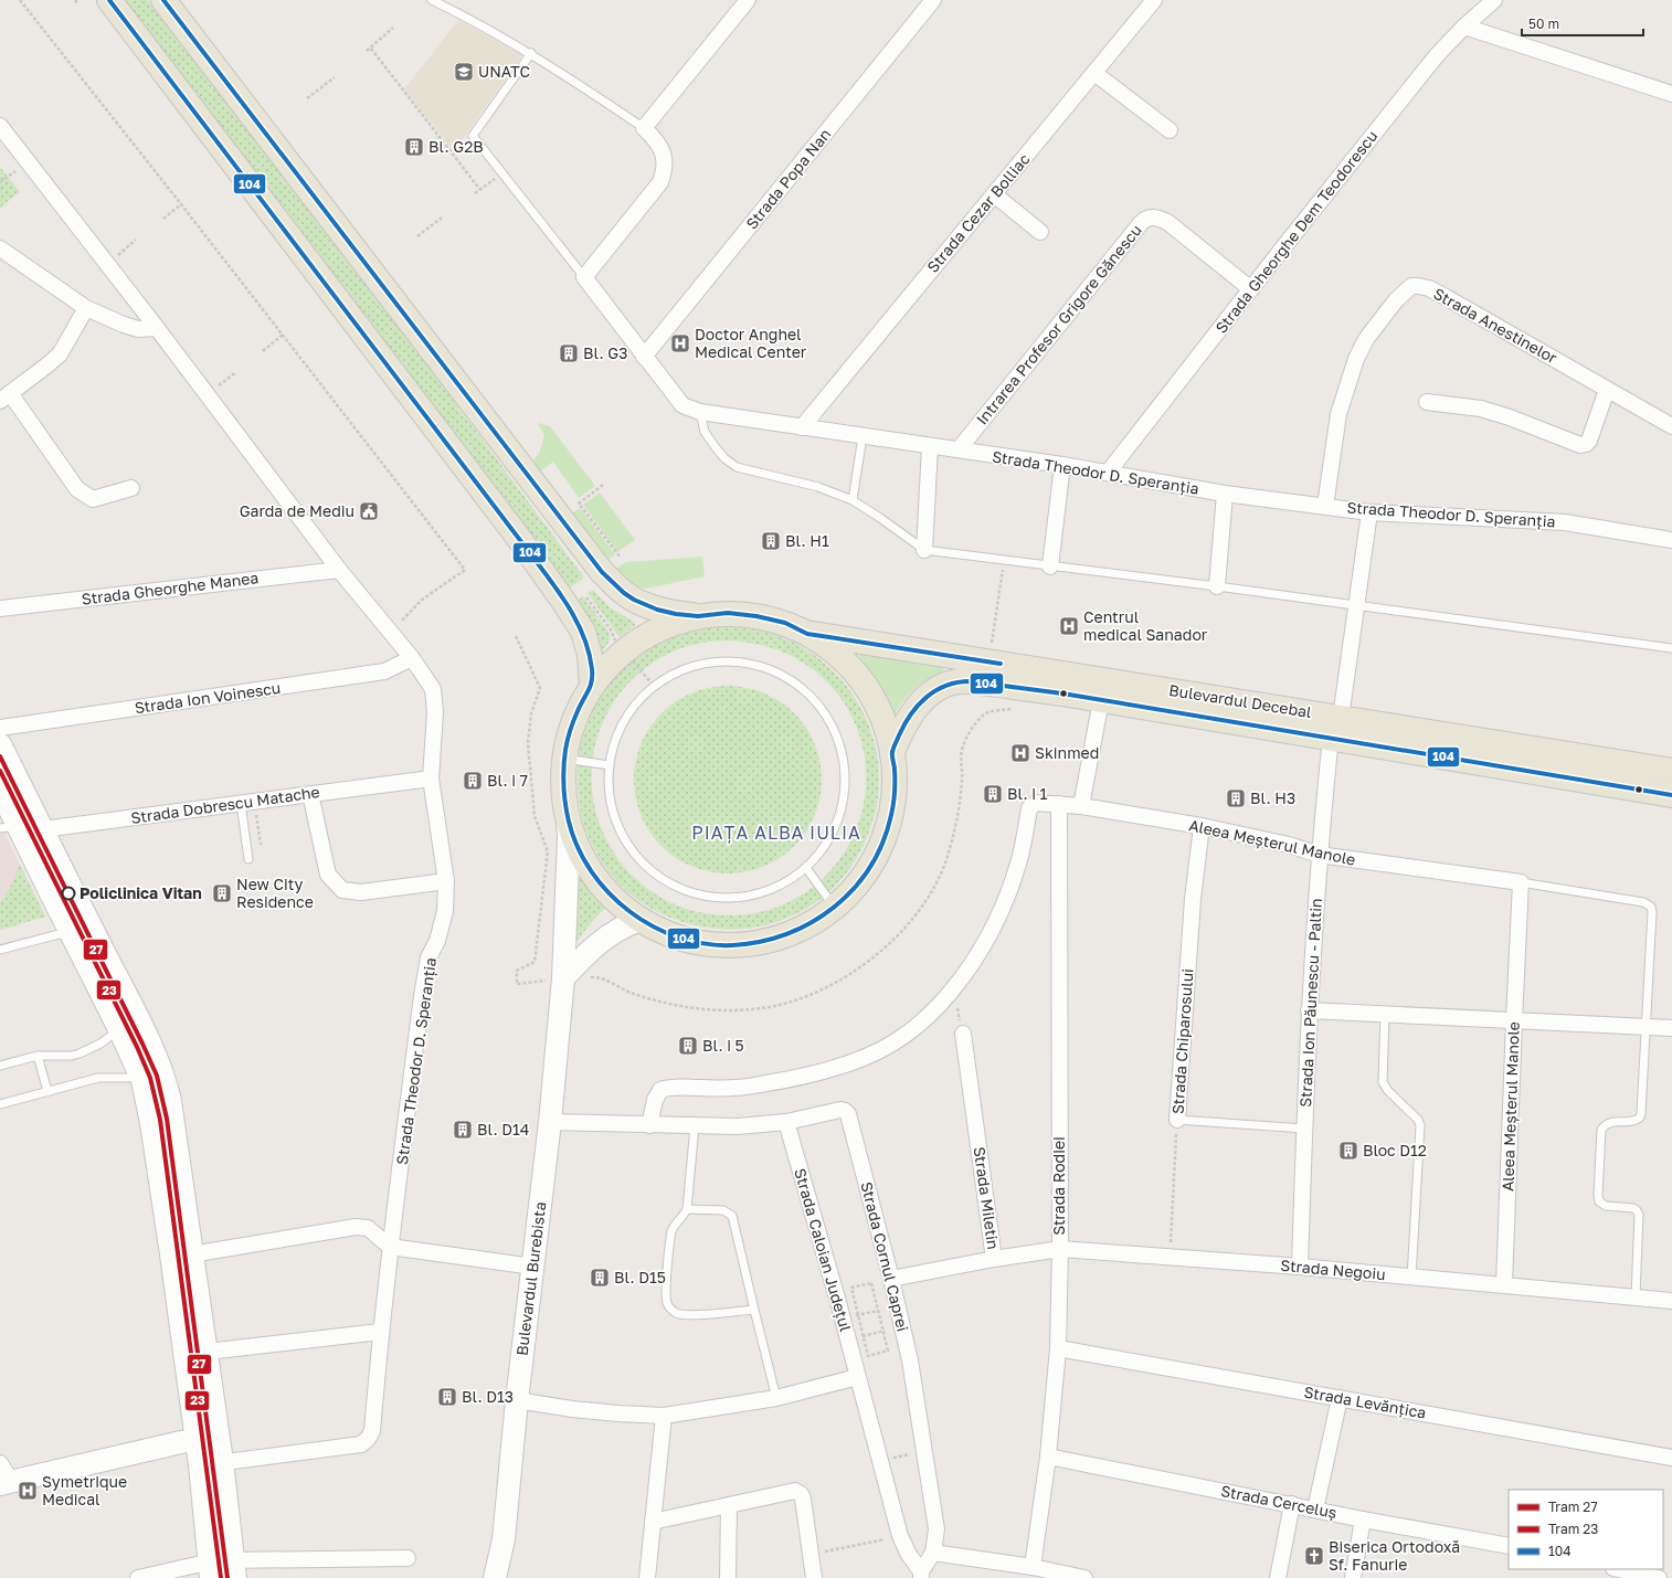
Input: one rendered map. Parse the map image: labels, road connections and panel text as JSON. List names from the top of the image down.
{
  "streets": {
    "main road": ["Bulevardul Decebal", "Bulevardul Burebista"],
    "street": [
      "Strada Popa Nan",
      "Strada Cezar Bolliac",
      "Strada Gheorghe Dem Teodorescu",
      "Intrarea Profesor Grigore Gănescu",
      "Strada Anestinelor",
      "Strada Theodor D. Speranția",
      "Strada Gheorghe Manea",
      "Strada Ion Voinescu",
      "Strada Dobrescu Matache",
      "Aleea Meșterul Manole",
      "Strada Ion Păunescu - Paltin",
      "Strada Chiparosului",
      "Strada Rodiei",
      "Strada Miletin",
      "Strada Caloian Județul",
      "Strada Cornul Caprei",
      "Strada Negoiu",
      "Strada Levănțica",
      "Strada Cerceluș"
    ]
  },
  "crossings": [
    ["Strada Popa Nan", "Strada Theodor D. Speranția"],
    ["Strada Cezar Bolliac", "Strada Theodor D. Speranția"],
    ["Strada Gheorghe Dem Teodorescu", "Intrarea Profesor Grigore Gănescu"],
    ["Strada Gheorghe Dem Teodorescu", "Strada Theodor D. Speranția"],
    ["Intrarea Profesor Grigore Gănescu", "Strada Theodor D. Speranția"],
    ["Strada Anestinelor", "Strada Theodor D. Speranția"],
    ["Strada Theodor D. Speranția", "Strada Gheorghe Manea"],
    ["Strada Theodor D. Speranția", "Strada Ion Voinescu"],
    ["Strada Theodor D. Speranția", "Strada Dobrescu Matache"],
    ["Strada Theodor D. Speranția", "Strada Ion Păunescu - Paltin"],
    ["Bulevardul Decebal", "Strada Ion Păunescu - Paltin"],
    ["Aleea Meșterul Manole", "Strada Ion Păunescu - Paltin"],
    ["Aleea Meșterul Manole", "Strada Chiparosului"],
    ["Aleea Meșterul Manole", "Strada Rodiei"],
    ["Aleea Meșterul Manole", "Strada Negoiu"],
    ["Strada Ion Păunescu - Paltin", "Strada Negoiu"],
    ["Strada Chiparosului", "Strada Negoiu"],
    ["Strada Rodiei", "Strada Negoiu"],
    ["Strada Rodiei", "Strada Levănțica"],
    ["Strada Rodiei", "Strada Cerceluș"],
    ["Strada Miletin", "Strada Cornul Caprei"],
    ["Strada Miletin", "Strada Negoiu"],
    ["Strada Caloian Județul", "Strada Cornul Caprei"]
  ],
  "districts": ["PIAȚA ALBA IULIA"],
  "places": {
    "school or university": ["UNATC"],
    "building": [
      "Bl. G2B",
      "Bl. G3",
      "Bl. H1",
      "Bl. i 7",
      "Bl. i 1",
      "Bl. H3",
      "New City Residence",
      "Bl. i 5",
      "Bl. D14",
      "Bloc D12",
      "Bl. D15",
      "Bl. D13"
    ],
    "hospital": [
      "Doctor Anghel Medical Center",
      "Centrul medical Sanador",
      "Skinmed",
      "Symetrique Medical"
    ],
    "public building": ["Garda de Mediu"],
    "other": ["Policlinica Vitan"],
    "church": ["Biserica Ortodoxă Sf. Fanurie"]
  },
  "lines": ["transit line 104", "tram line 27", "tram line 23"],
  "legend": ["Tram 27", "Tram 23", "104"],
  "scale_bar": "50 m"
}
